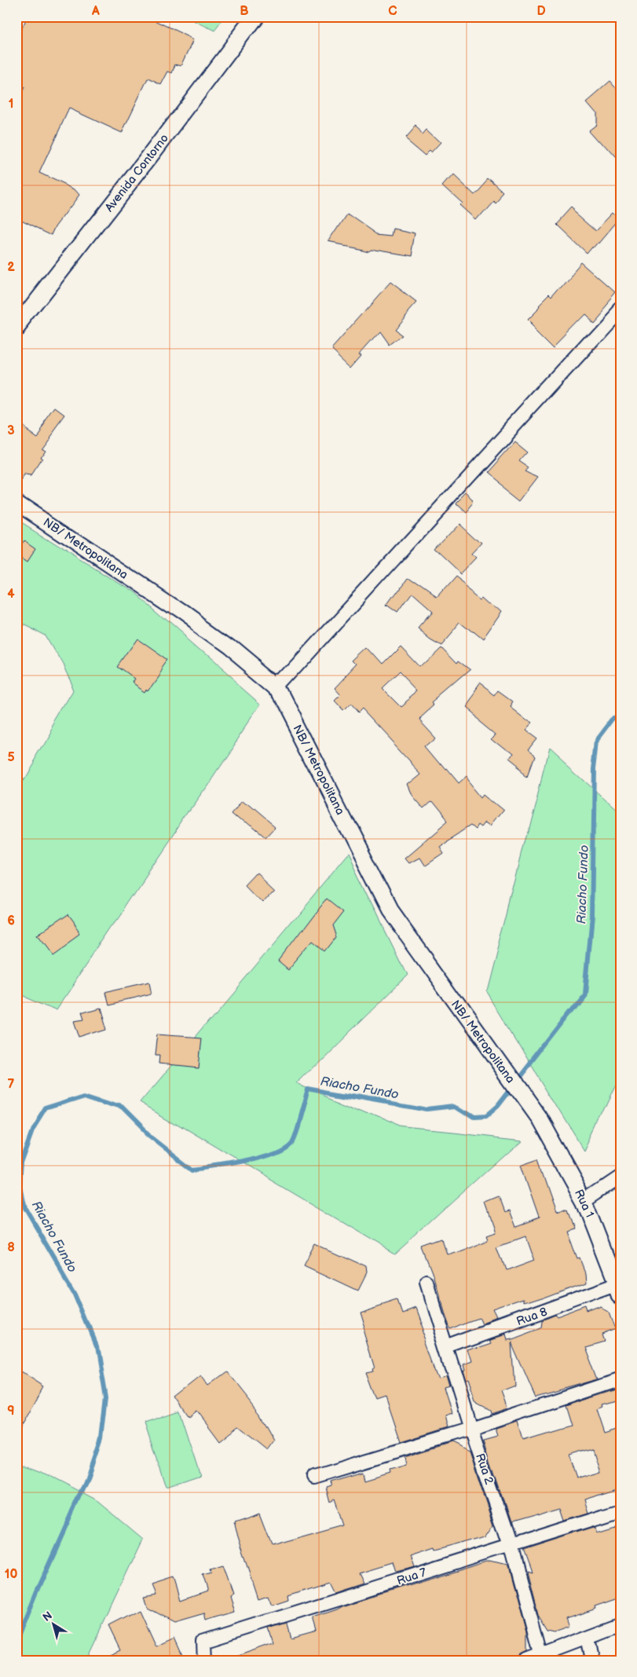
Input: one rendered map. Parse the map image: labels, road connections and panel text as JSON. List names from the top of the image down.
{
  "streets": {
    "street": [
      "Avenida Contorno",
      "NB/ Metropolitana",
      "Rua 1",
      "Rua 8",
      "Rua 2",
      "Rua 7"
    ]
  },
  "crossings": [
    ["NB/ Metropolitana", "Rua 1"],
    ["Rua 1", "Rua 8"],
    ["Rua 8", "Rua 2"],
    ["Rua 2", "Rua 7"]
  ],
  "water": ["Riacho Fundo"],
  "north": "top left",
  "grid": {
    "columns": [
      "A",
      "B",
      "C",
      "D"
    ],
    "rows": [
      "1",
      "2",
      "3",
      "4",
      "5",
      "6",
      "7",
      "8",
      "9",
      "10"
    ]
  }
}
